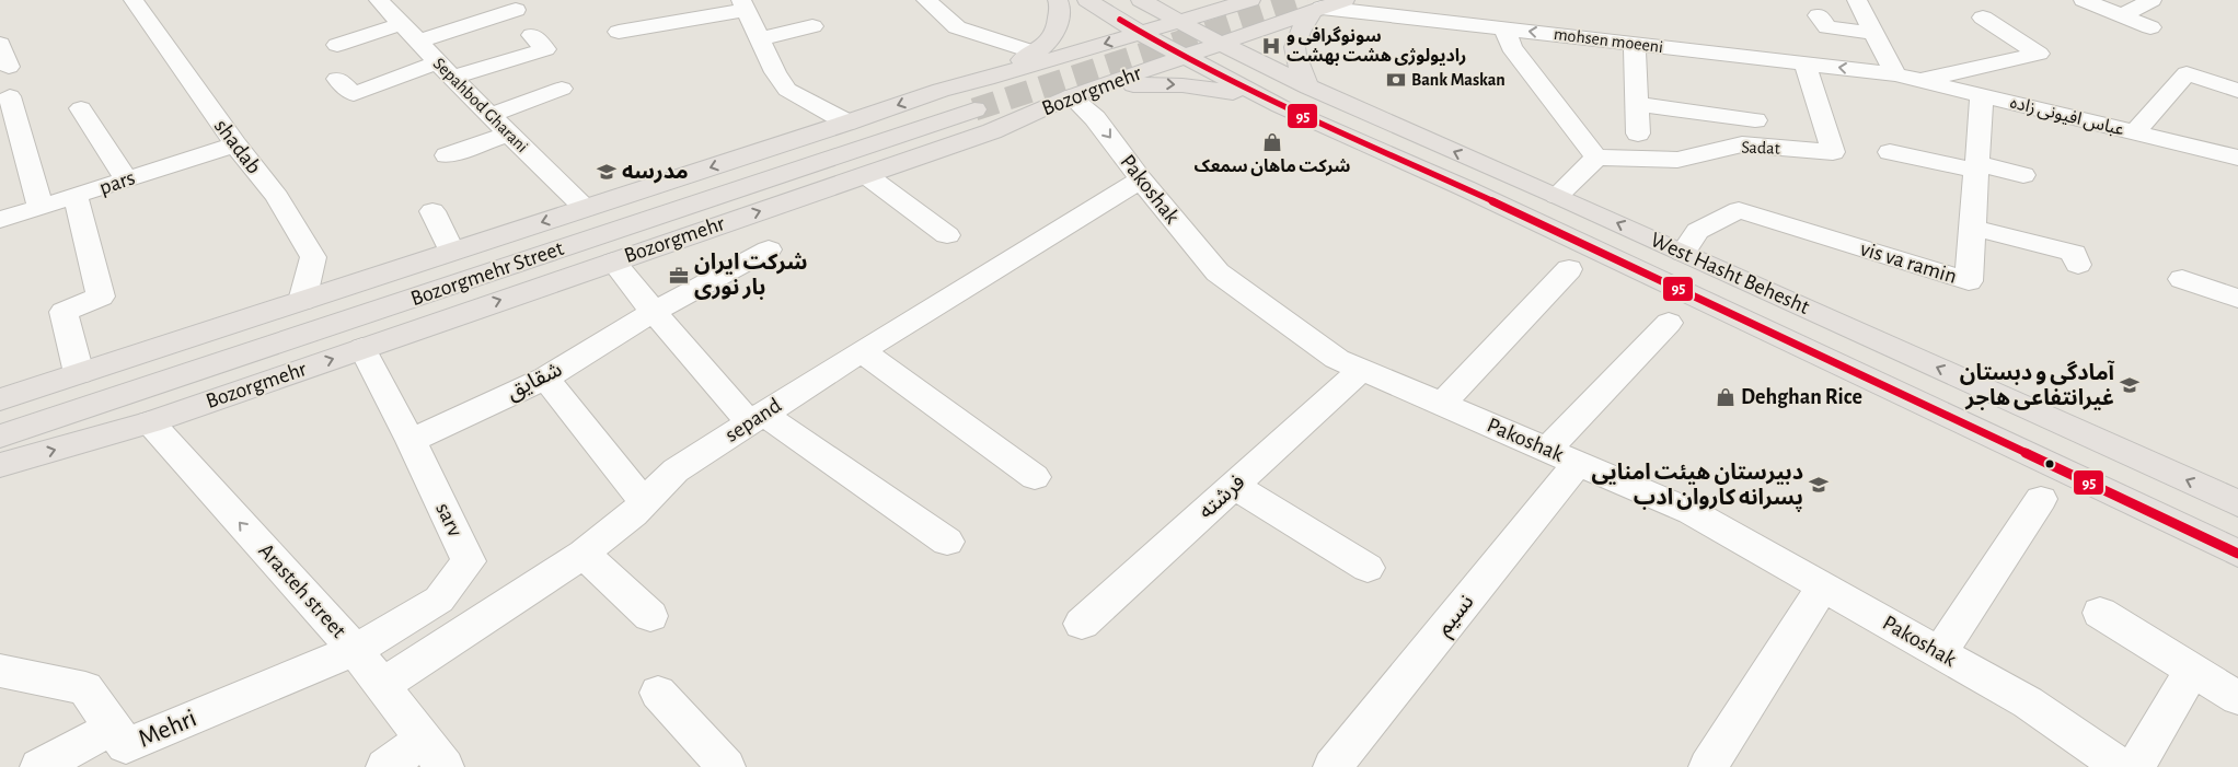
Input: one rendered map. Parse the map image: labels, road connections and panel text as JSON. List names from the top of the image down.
{
  "streets": {
    "main road": ["Bozorgmehr", "Bozorgmehr Street", "West Hasht Behesht"],
    "street": [
      "mohsen moeeni",
      "Sepahbod Gharani",
      "عباس افیونی زاده",
      "shadab",
      "Sadat",
      "pars",
      "Pakoshak",
      "vis va ramin",
      "شقایق",
      "sepand",
      "فرشته",
      "sarv",
      "Arasteh street",
      "نسیم",
      "Mehri"
    ]
  },
  "crossings": [
    ["mohsen moeeni", "Bozorgmehr"],
    ["mohsen moeeni", "عباس افیونی زاده"],
    ["mohsen moeeni", "Sadat"],
    ["Bozorgmehr", "Sepahbod Gharani"],
    ["Bozorgmehr", "shadab"],
    ["Bozorgmehr", "Pakoshak"],
    ["Bozorgmehr", "West Hasht Behesht"],
    ["Bozorgmehr", "sarv"],
    ["Bozorgmehr", "Arasteh street"],
    ["عباس افیونی زاده", "vis va ramin"],
    ["shadab", "pars"],
    ["Pakoshak", "sepand"],
    ["Pakoshak", "فرشته"],
    ["Pakoshak", "نسیم"],
    ["vis va ramin", "West Hasht Behesht"],
    ["شقایق", "sarv"],
    ["sepand", "Arasteh street"],
    ["sarv", "Arasteh street"],
    ["sarv", "Mehri"],
    ["Arasteh street", "Mehri"]
  ],
  "one_way": ["mohsen moeeni", "Arasteh street"],
  "places": {
    "hospital": ["سونوگرافی و رادیولوژی هشت بهشت"],
    "bank": ["Bank Maskan"],
    "shop": ["شرکت ماهان سمعک", "Dehghan Rice"],
    "school or university": ["مدرسه", "آمادگی و دبستان غیرانتفاعی هاجر", "دبیرستان هیئت امنایی پسرانه کاروان ادب"],
    "office": ["شرکت ایران بار نوری"]
  },
  "lines": ["transit line 95"]
}
